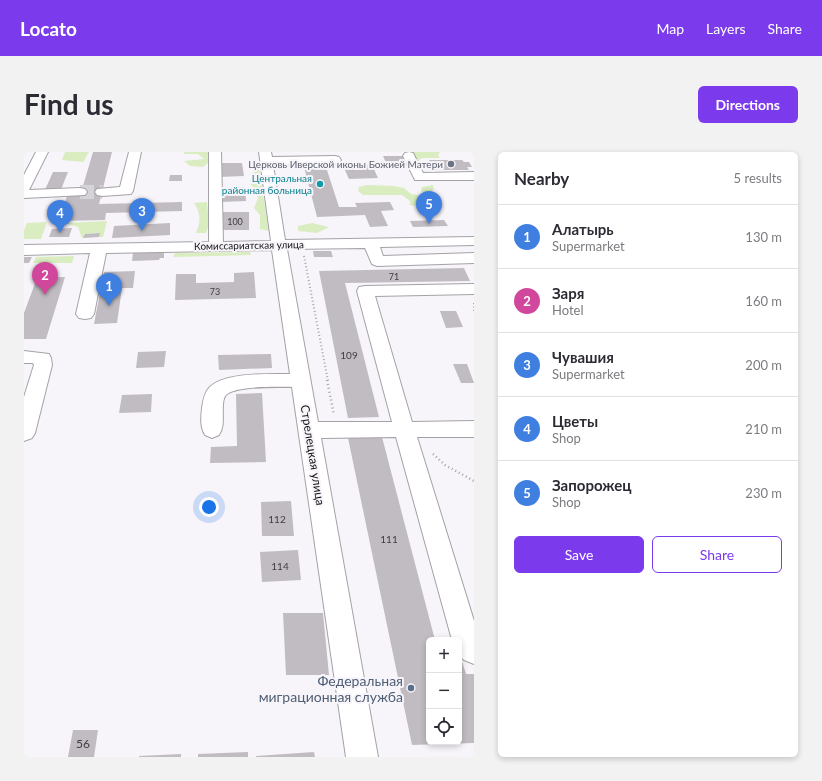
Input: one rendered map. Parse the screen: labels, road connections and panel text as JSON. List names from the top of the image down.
{
  "streets": {
    "street": ["Комиссариатская улица", "Стрелецкая улица"]
  },
  "crossings": [
    ["Комиссариатская улица", "Стрелецкая улица"]
  ],
  "places": ["Церковь Иверской иконы Божией Матери", "Центральная районная больница", "Федеральная миграционная служба"],
  "house_numbers": [
    "100",
    "71",
    "73",
    "109",
    "112",
    "111",
    "114",
    "56"
  ],
  "page": {
    "header": "Locato",
    "nav": ["Map", "Layers", "Share"],
    "buttons": [
      "Directions",
      ["Save", "Share"]
    ],
    "title": "Find us",
    "heading": ["Nearby", "5 results"],
    "pins": [
      "5",
      "3",
      "4",
      "2",
      "1"
    ],
    "list": [
      {
        "mark": "1",
        "name": "Алатырь",
        "note": "Supermarket",
        "value": "130 m"
      },
      {
        "mark": "2",
        "name": "Заря",
        "note": "Hotel",
        "value": "160 m"
      },
      {
        "mark": "3",
        "name": "Чувашия",
        "note": "Supermarket",
        "value": "200 m"
      },
      {
        "mark": "4",
        "name": "Цветы",
        "note": "Shop",
        "value": "210 m"
      },
      {
        "mark": "5",
        "name": "Запорожец",
        "note": "Shop",
        "value": "230 m"
      }
    ],
    "map_buttons": ["+", "−"]
  }
}
